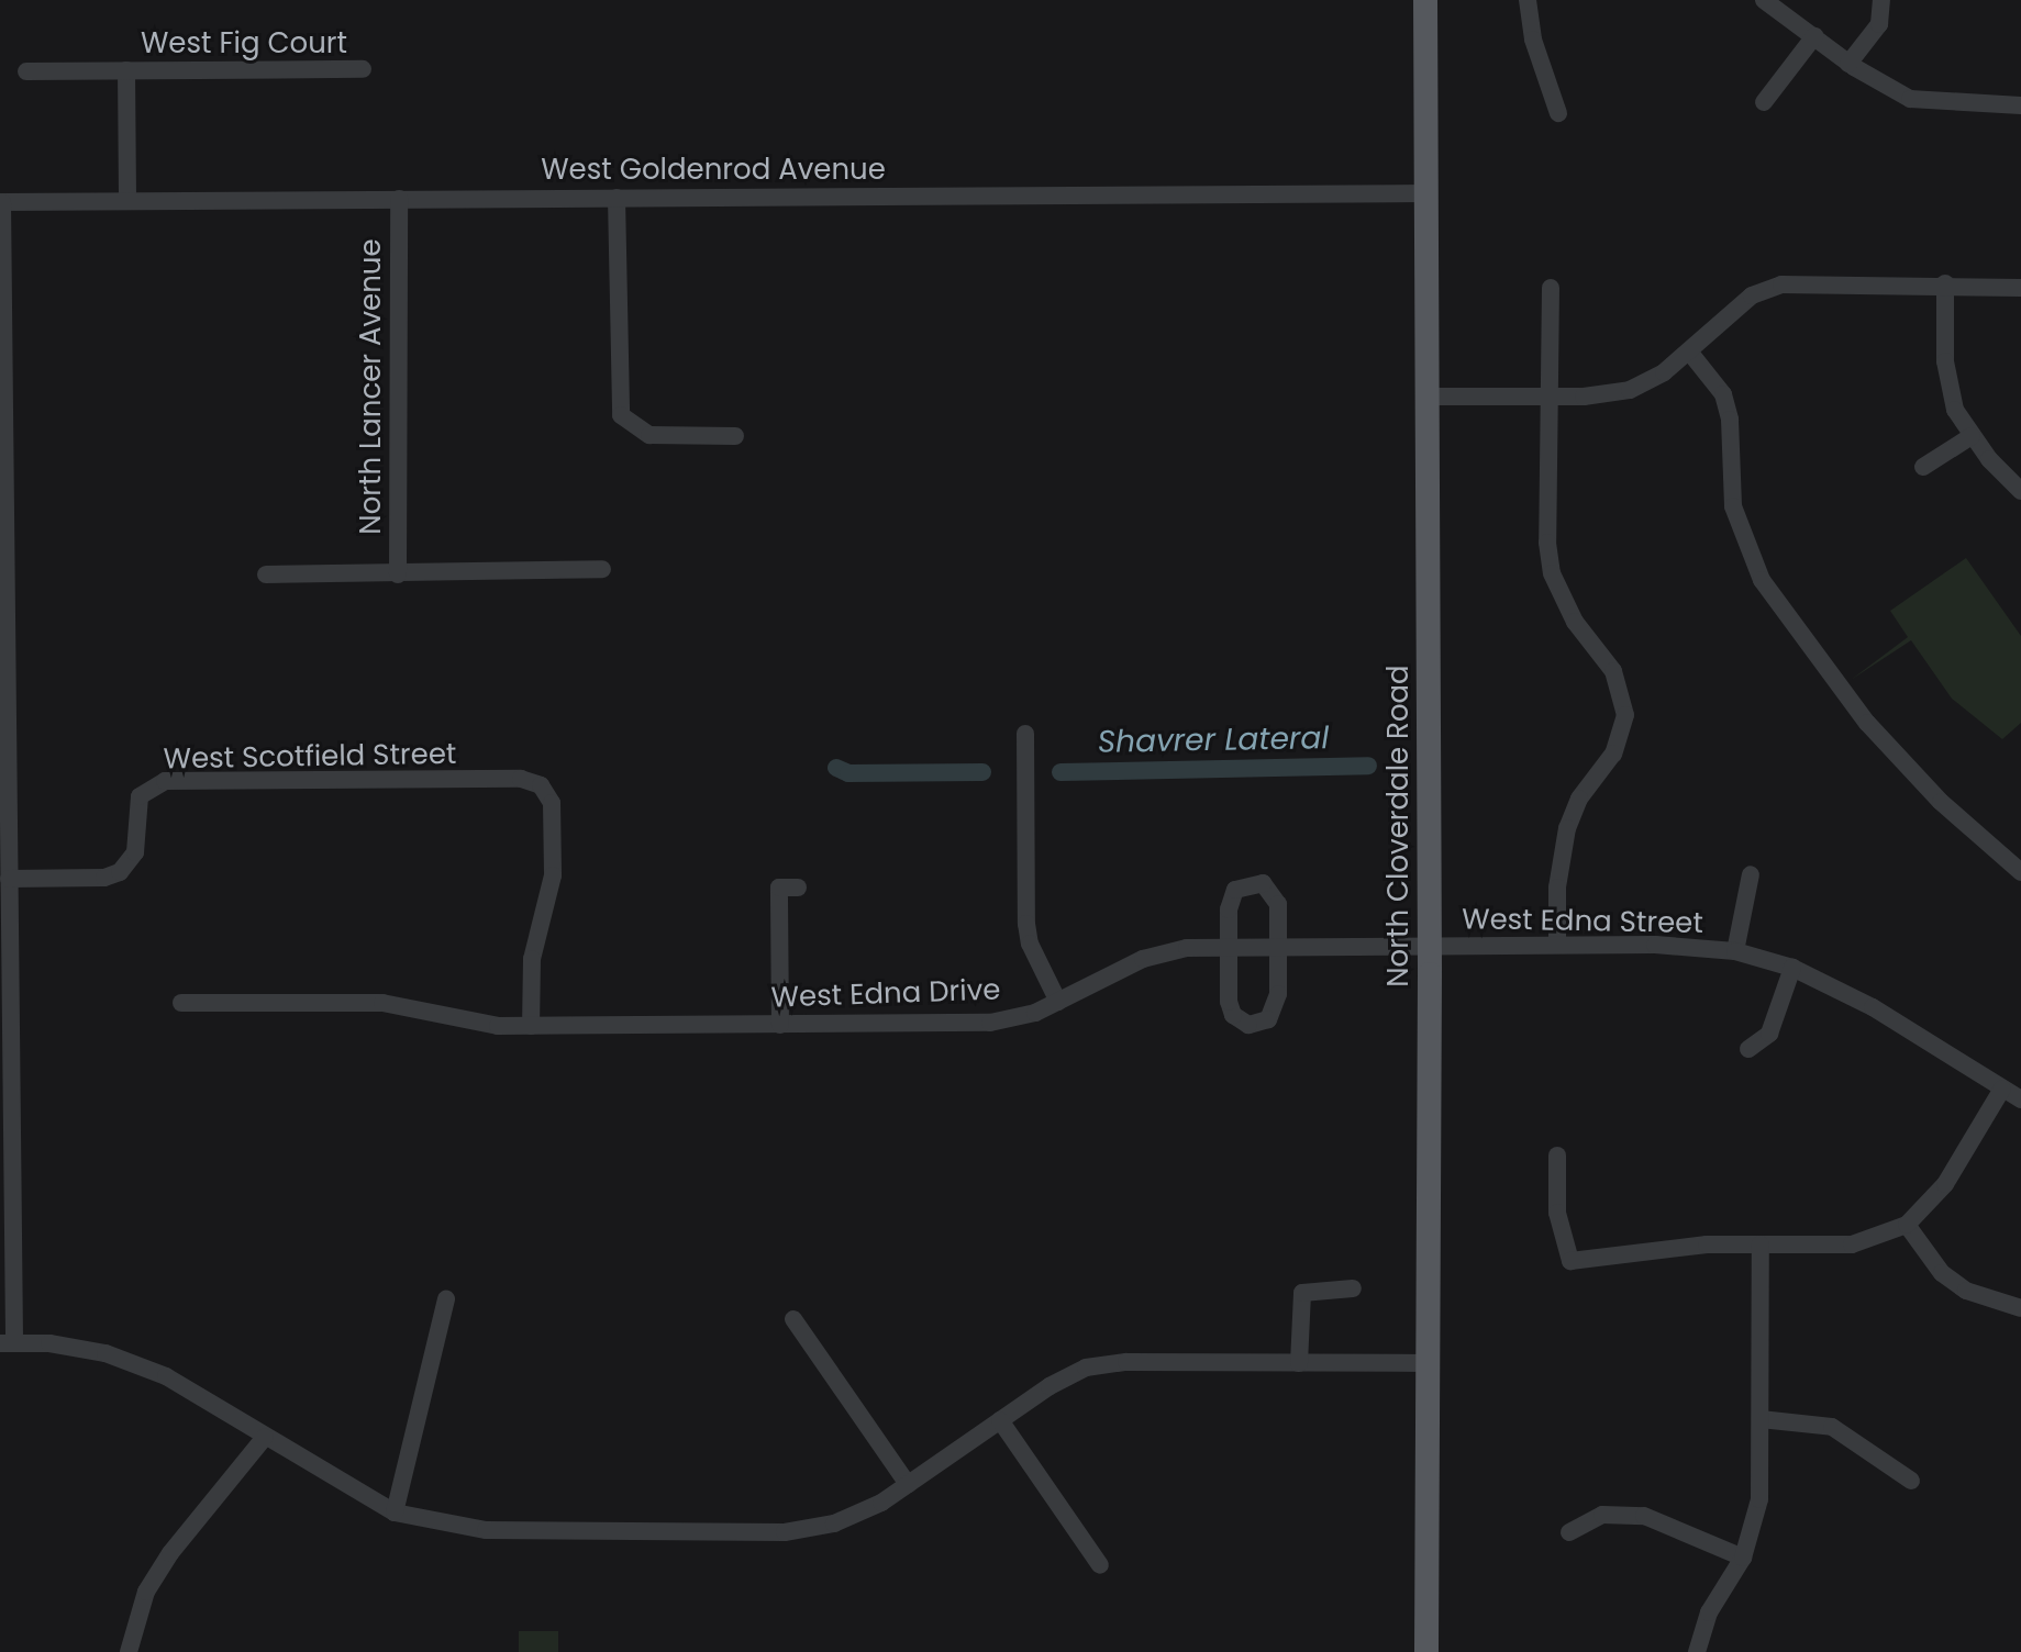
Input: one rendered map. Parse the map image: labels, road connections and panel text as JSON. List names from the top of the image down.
{
  "streets": {
    "main road": ["North Cloverdale Road"],
    "street": [
      "West Fig Court",
      "West Goldenrod Avenue",
      "North Lancer Avenue",
      "West Scotfield Street",
      "West Edna Street",
      "West Edna Drive"
    ]
  },
  "crossings": [
    ["West Goldenrod Avenue", "North Lancer Avenue"],
    ["West Goldenrod Avenue", "North Cloverdale Road"],
    ["West Scotfield Street", "West Edna Drive"],
    ["North Cloverdale Road", "West Edna Street"],
    ["North Cloverdale Road", "West Edna Drive"],
    ["West Edna Street", "West Edna Drive"]
  ],
  "water": ["Shavrer Lateral"]
}
